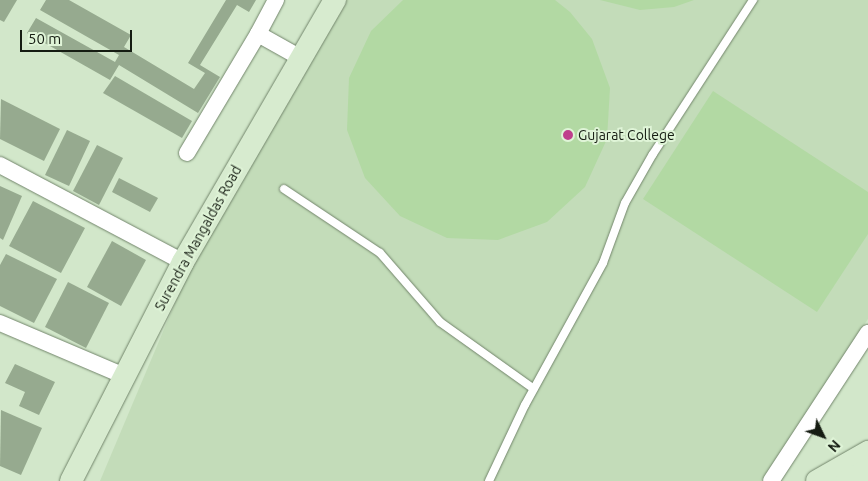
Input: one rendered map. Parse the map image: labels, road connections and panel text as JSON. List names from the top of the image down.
{
  "streets": {
    "main road": ["Surendra Mangaldas Road"]
  },
  "places": ["Gujarat College"],
  "scale_bar": "50 m",
  "north": "bottom right"
}
